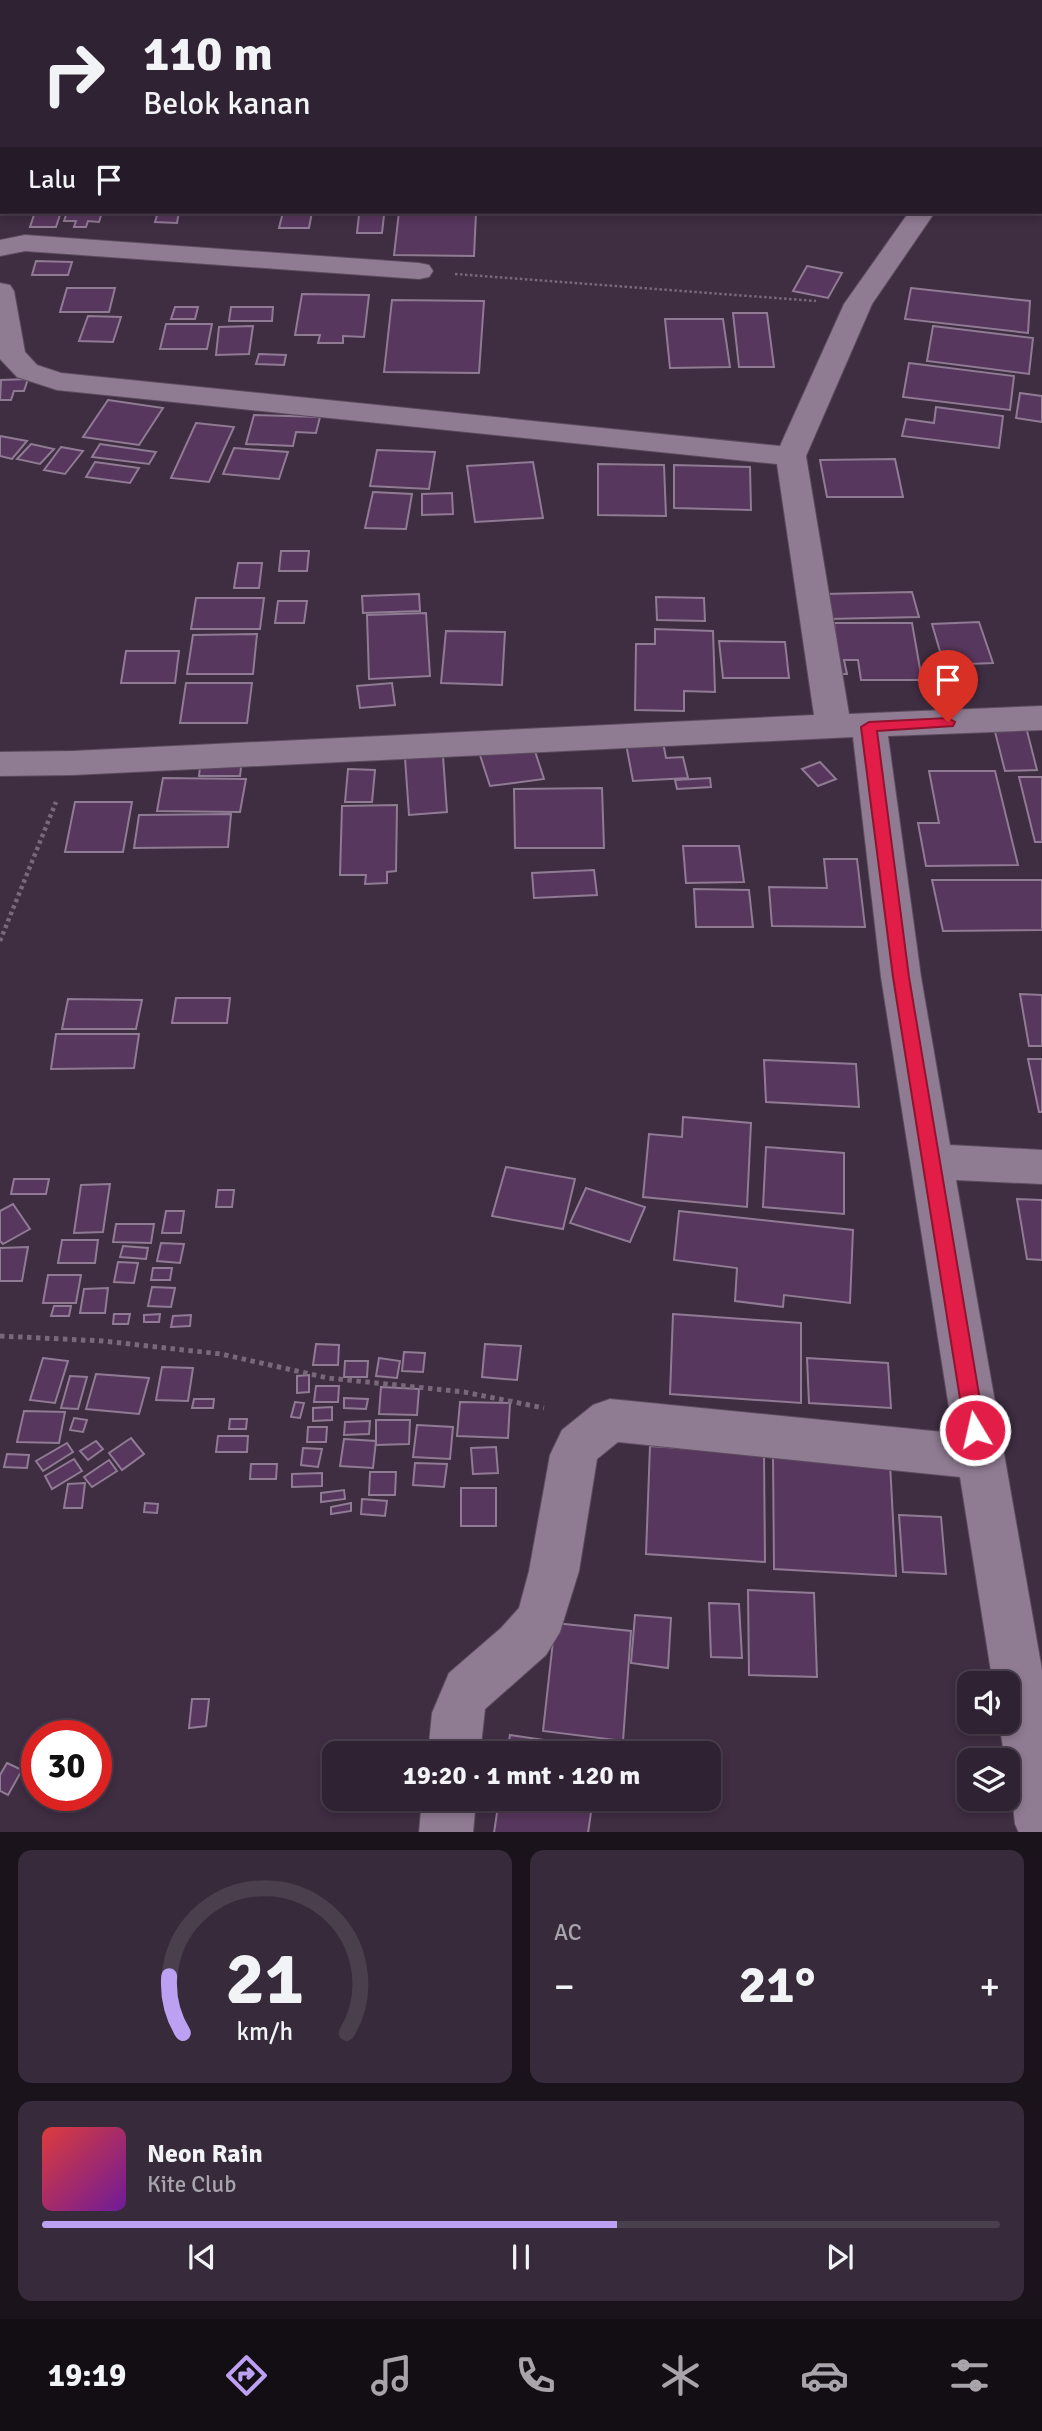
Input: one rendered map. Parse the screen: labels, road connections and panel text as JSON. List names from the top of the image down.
{
  "page": {
    "turn": ["110 m", "Belok kanan"],
    "then": "Lalu",
    "limit": "30",
    "trip": "19:20 · 1 mnt · 120 m",
    "tile": "AC",
    "heat": ["−", "21°", "+"],
    "song": ["Neon Rain", "Kite Club"],
    "tabs": "19:19",
    "gauge": ["21", "km/h"]
  }
}
